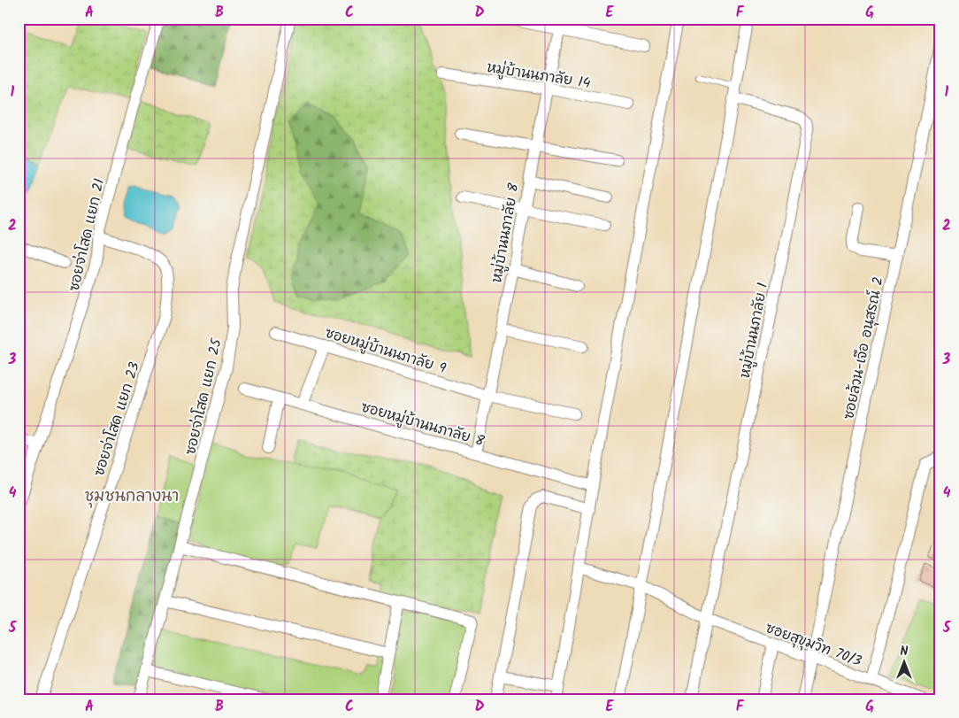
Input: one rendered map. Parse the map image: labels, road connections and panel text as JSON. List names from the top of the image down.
{
  "streets": {
    "street": [
      "หมู่บ้านนภาลัย 14",
      "หมู่บ้านนภาลัย 8",
      "ซอยจ่าโสด แยก 21",
      "หมู่บ้านนภาลัย 1",
      "ซอยล้วน-เจือ อนุสรณ์ 2",
      "ซอยหมู่บ้านนภาลัย 9",
      "ซอยจ่าโสด แยก 25",
      "ซอยจ่าโสด แยก 23",
      "ซอยหมู่บ้านนภาลัย 8",
      "ซอยสุขุมวิท 70/3"
    ]
  },
  "crossings": [
    ["หมู่บ้านนภาลัย 14", "หมู่บ้านนภาลัย 8"],
    ["หมู่บ้านนภาลัย 8", "ซอยหมู่บ้านนภาลัย 9"],
    ["หมู่บ้านนภาลัย 8", "ซอยหมู่บ้านนภาลัย 8"],
    ["ซอยจ่าโสด แยก 21", "ซอยจ่าโสด แยก 23"],
    ["หมู่บ้านนภาลัย 1", "ซอยสุขุมวิท 70/3"],
    ["ซอยล้วน-เจือ อนุสรณ์ 2", "ซอยสุขุมวิท 70/3"]
  ],
  "districts": ["ชุมชนกลางนา"],
  "north": "top",
  "grid": {
    "columns": [
      "A",
      "B",
      "C",
      "D",
      "E",
      "F",
      "G"
    ],
    "rows": [
      "1",
      "2",
      "3",
      "4",
      "5"
    ]
  }
}
